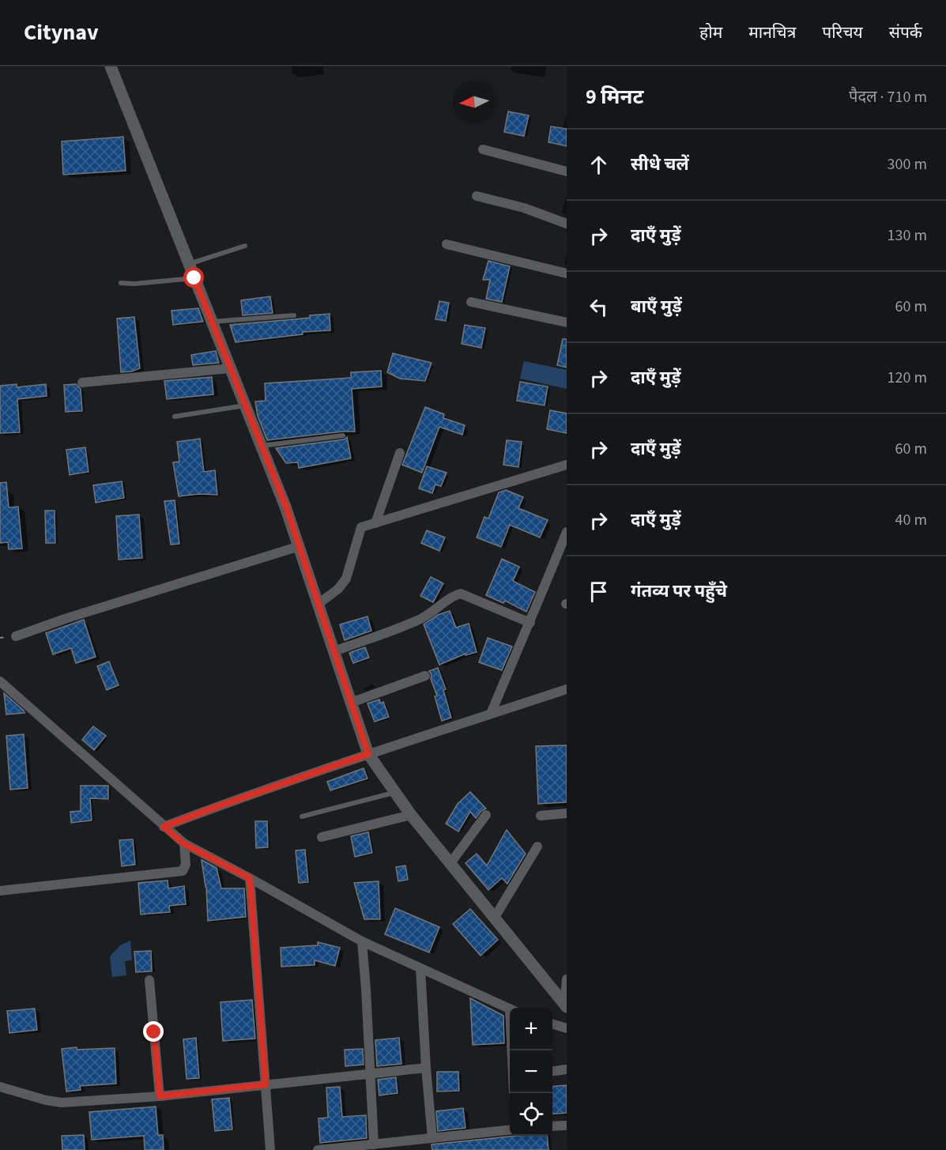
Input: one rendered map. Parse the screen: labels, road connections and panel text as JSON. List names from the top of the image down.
{
  "north": "left",
  "page": {
    "header": "Citynav",
    "nav": [
      "होम",
      "मानचित्र",
      "परिचय",
      "संपर्क"
    ],
    "heading": ["9 मिनट", "पैदल · 710 m"],
    "list": [
      ["सीधे चलें", "300 m"],
      ["दाएँ मुड़ें", "130 m"],
      ["बाएँ मुड़ें", "60 m"],
      ["दाएँ मुड़ें", "120 m"],
      ["दाएँ मुड़ें", "60 m"],
      ["दाएँ मुड़ें", "40 m"],
      "गंतव्य पर पहुँचे"
    ],
    "map_buttons": ["+", "−"]
  }
}
